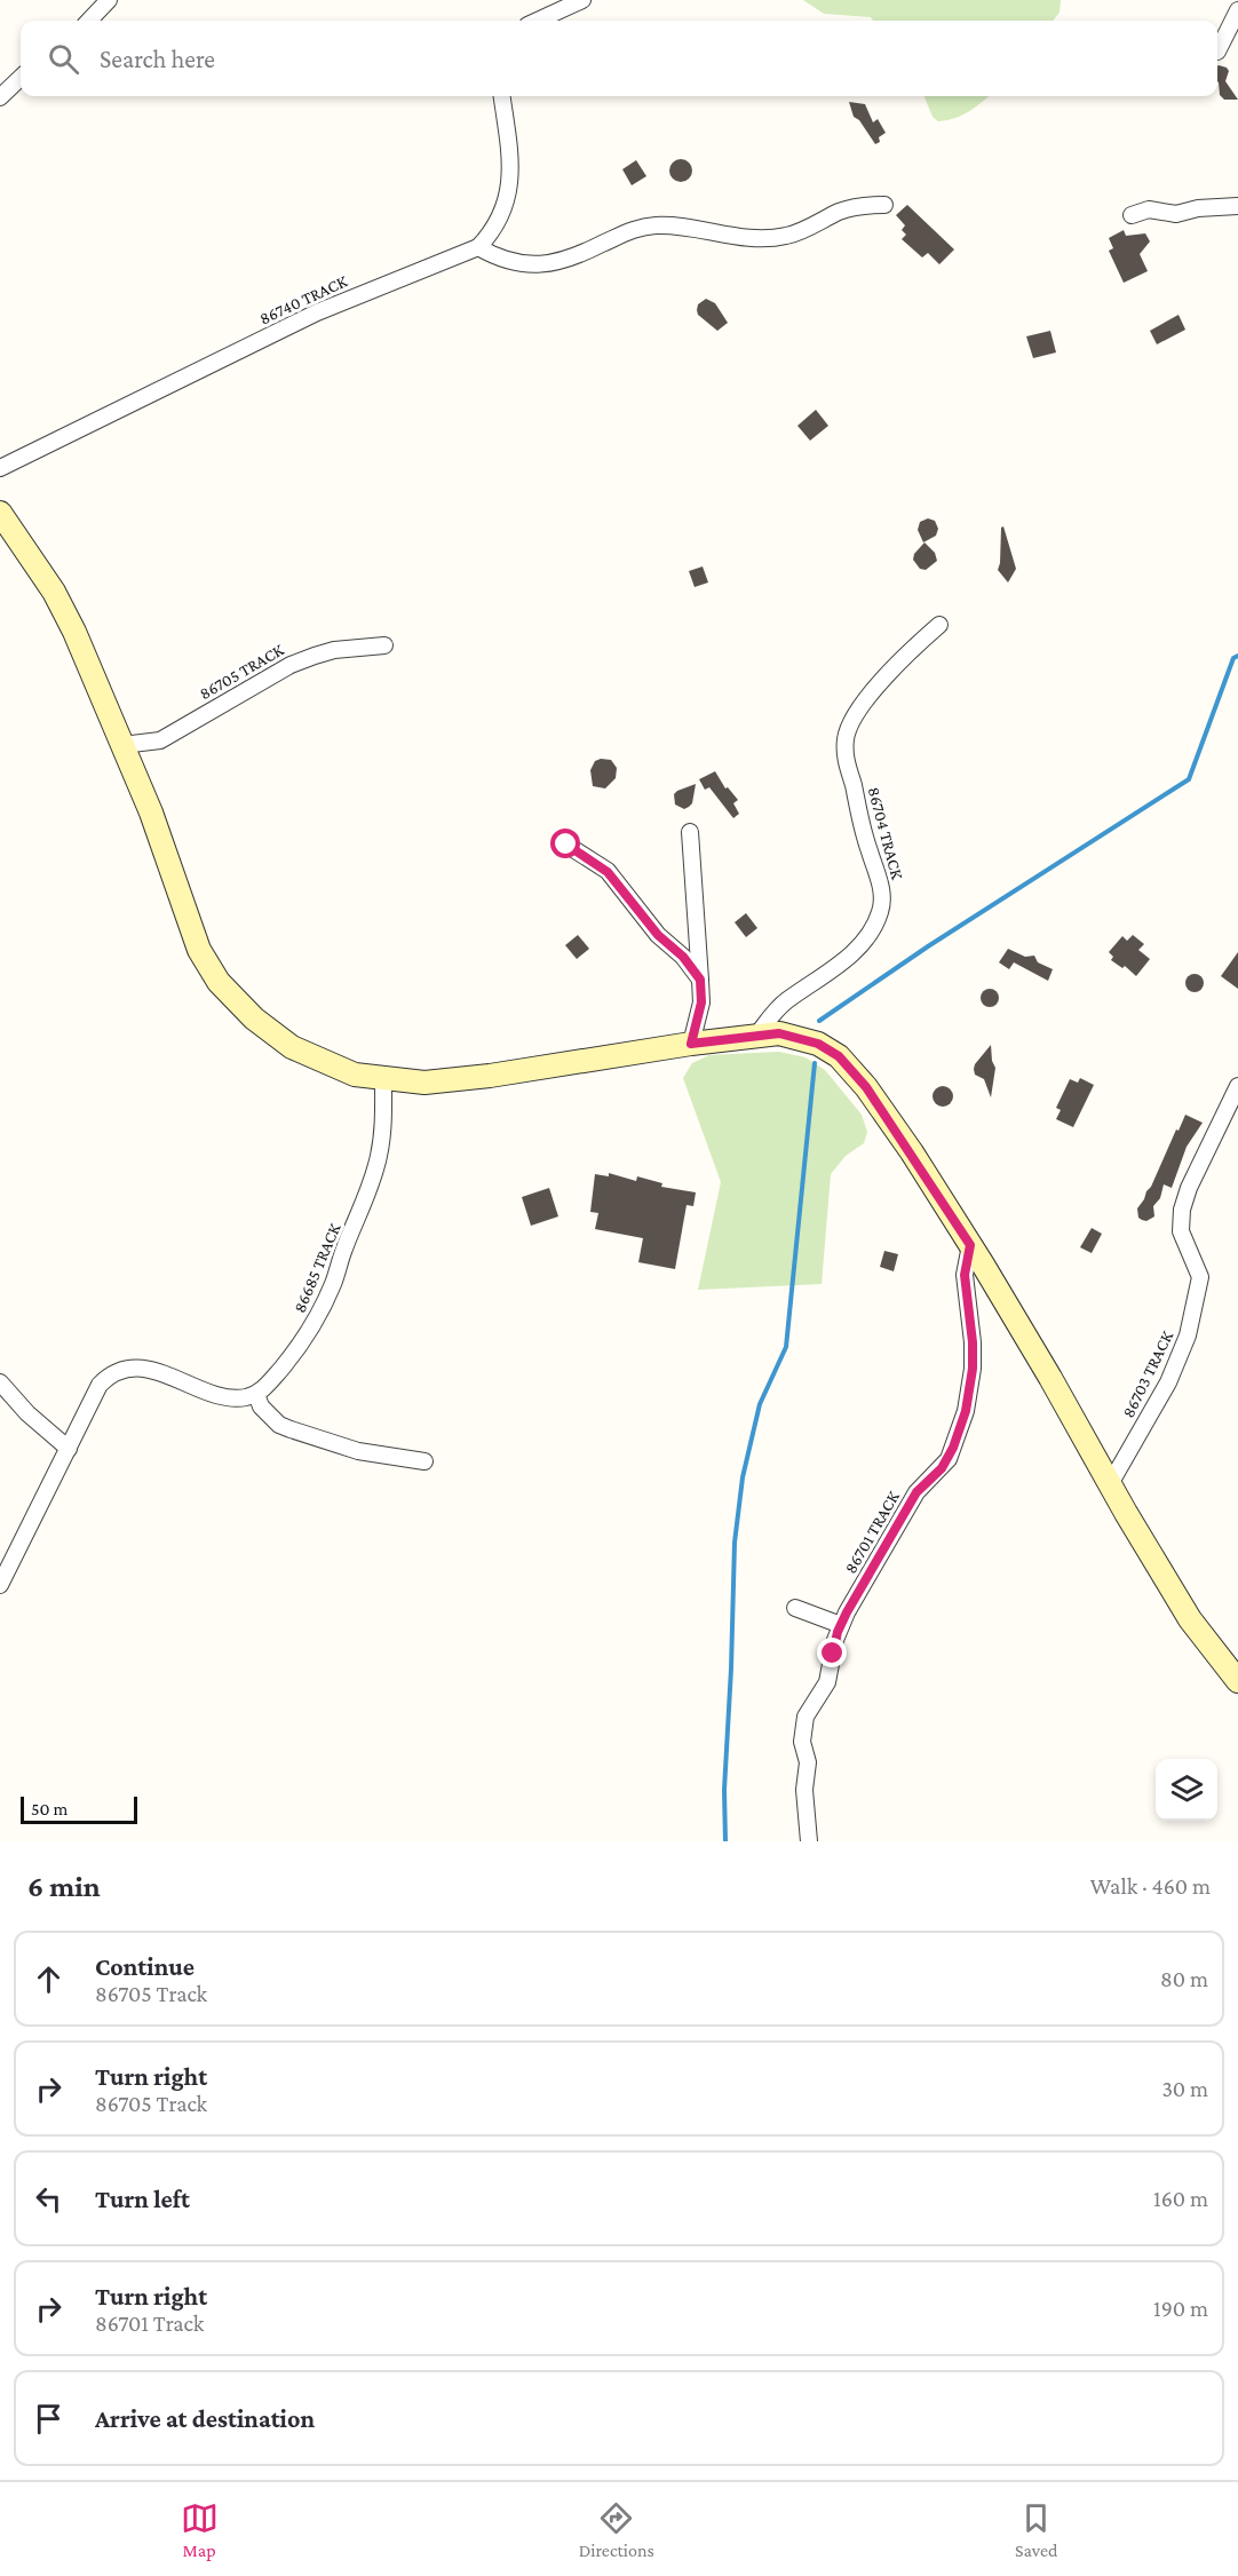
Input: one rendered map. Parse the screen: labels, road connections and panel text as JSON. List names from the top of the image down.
{
  "streets": {
    "street": [
      "86740 TRACK",
      "86705 TRACK",
      "86704 TRACK",
      "86685 TRACK",
      "86703 TRACK",
      "86701 TRACK"
    ]
  },
  "scale_bar": "50 m",
  "page": {
    "search": "Search here",
    "scale": "50 m",
    "heading": ["6 min", "Walk · 460 m"],
    "list": [
      ["Continue", "86705 Track", "80 m"],
      ["Turn right", "86705 Track", "30 m"],
      ["Turn left", "160 m"],
      ["Turn right", "86701 Track", "190 m"],
      "Arrive at destination"
    ],
    "nav": ["Map", "Directions", "Saved"]
  }
}
